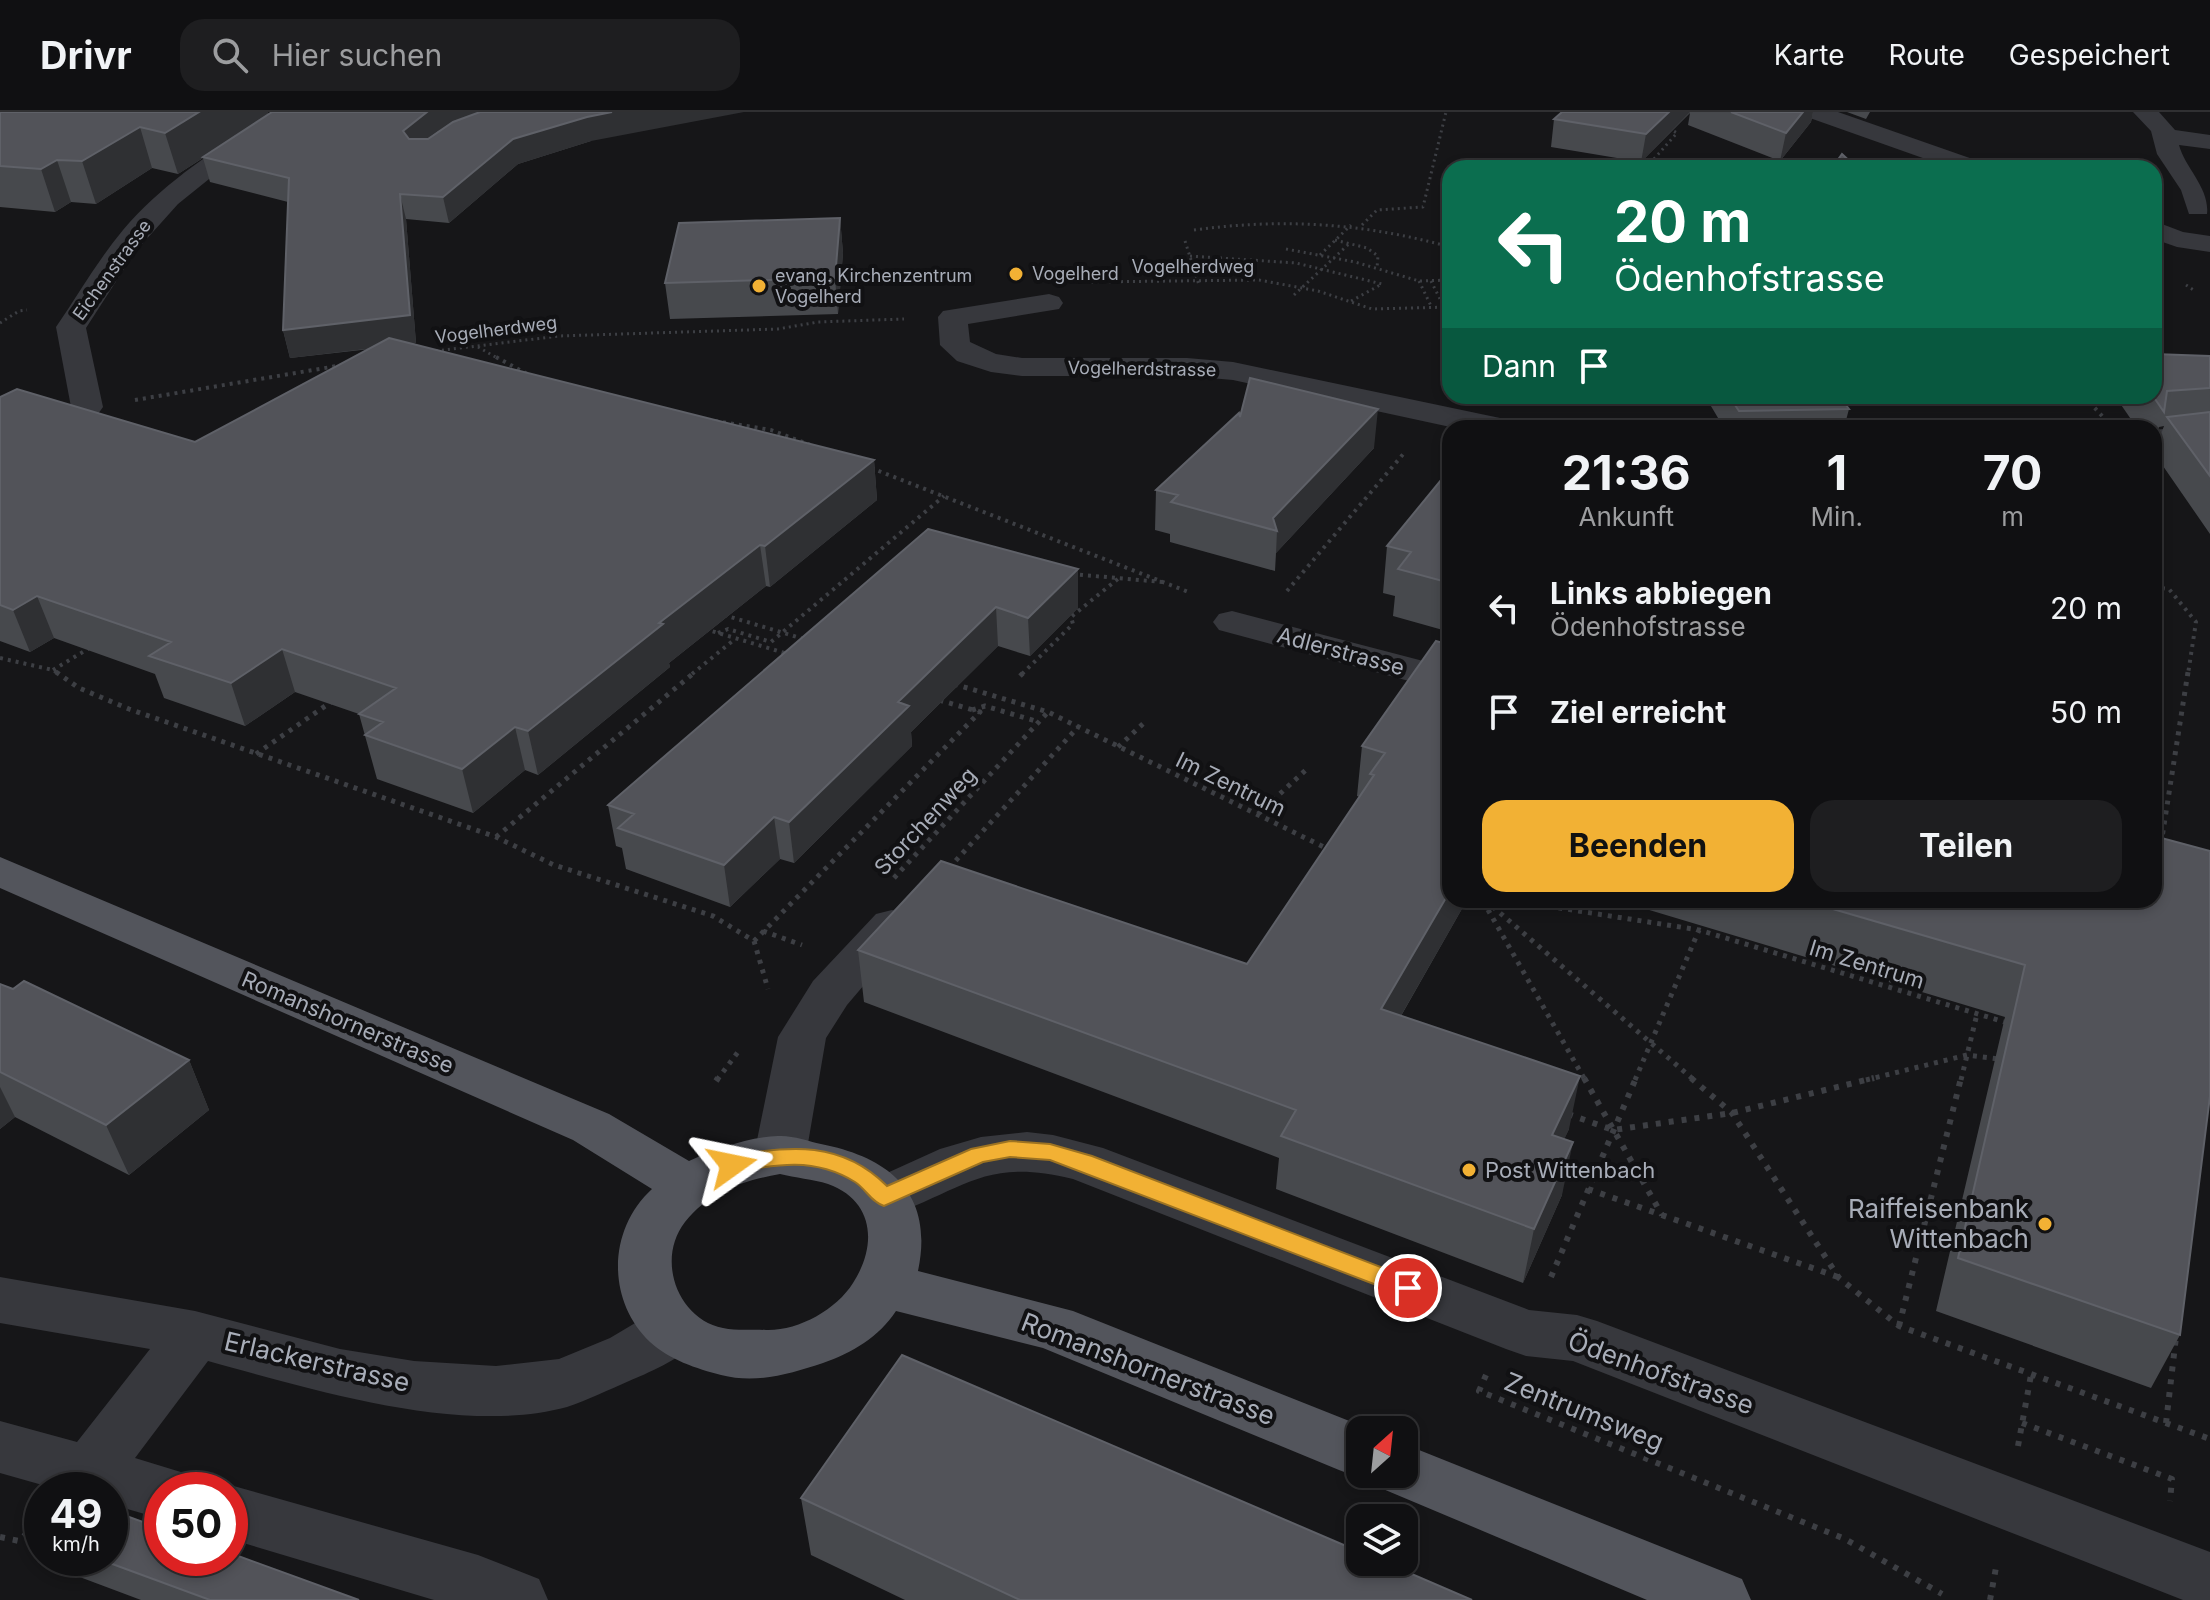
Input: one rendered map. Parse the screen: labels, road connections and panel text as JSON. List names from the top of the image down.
{
  "streets": {
    "main road": ["Romanshornerstrasse"],
    "street": [
      "Eichenstrasse",
      "Vogelherdstrasse",
      "Adlerstrasse",
      "Erlackerstrasse",
      "Ödenhofstrasse"
    ],
    "path": [
      "Vogelherdweg",
      "Im Zentrum",
      "Storchenweg",
      "Zentrumsweg"
    ]
  },
  "crossings": [
    ["Vogelherdweg", "Vogelherdstrasse"],
    ["Im Zentrum", "Storchenweg"],
    ["Romanshornerstrasse", "Erlackerstrasse"],
    ["Romanshornerstrasse", "Ödenhofstrasse"],
    ["Erlackerstrasse", "Ödenhofstrasse"],
    ["Ödenhofstrasse", "Zentrumsweg"]
  ],
  "places": [
    "Vogelherd",
    "evang. Kirchenzentrum Vogelherd",
    "Post Wittenbach",
    "Raiffeisenbank Wittenbach"
  ],
  "north": "top right",
  "page": {
    "header": "Drivr",
    "search": "Hier suchen",
    "nav": ["Karte", "Route", "Gespeichert"],
    "turn": ["20 m", "Ödenhofstrasse"],
    "then": "Dann",
    "eta": [
      "21:36",
      "Ankunft",
      "1",
      "Min.",
      "70",
      "m"
    ],
    "list": [
      {
        "name": "Links abbiegen",
        "note": "Ödenhofstrasse",
        "value": "20 m"
      },
      {
        "name": "Ziel erreicht",
        "value": "50 m"
      }
    ],
    "buttons": ["Beenden", "Teilen"],
    "speed": "49 km/h",
    "limit": "50"
  }
}
